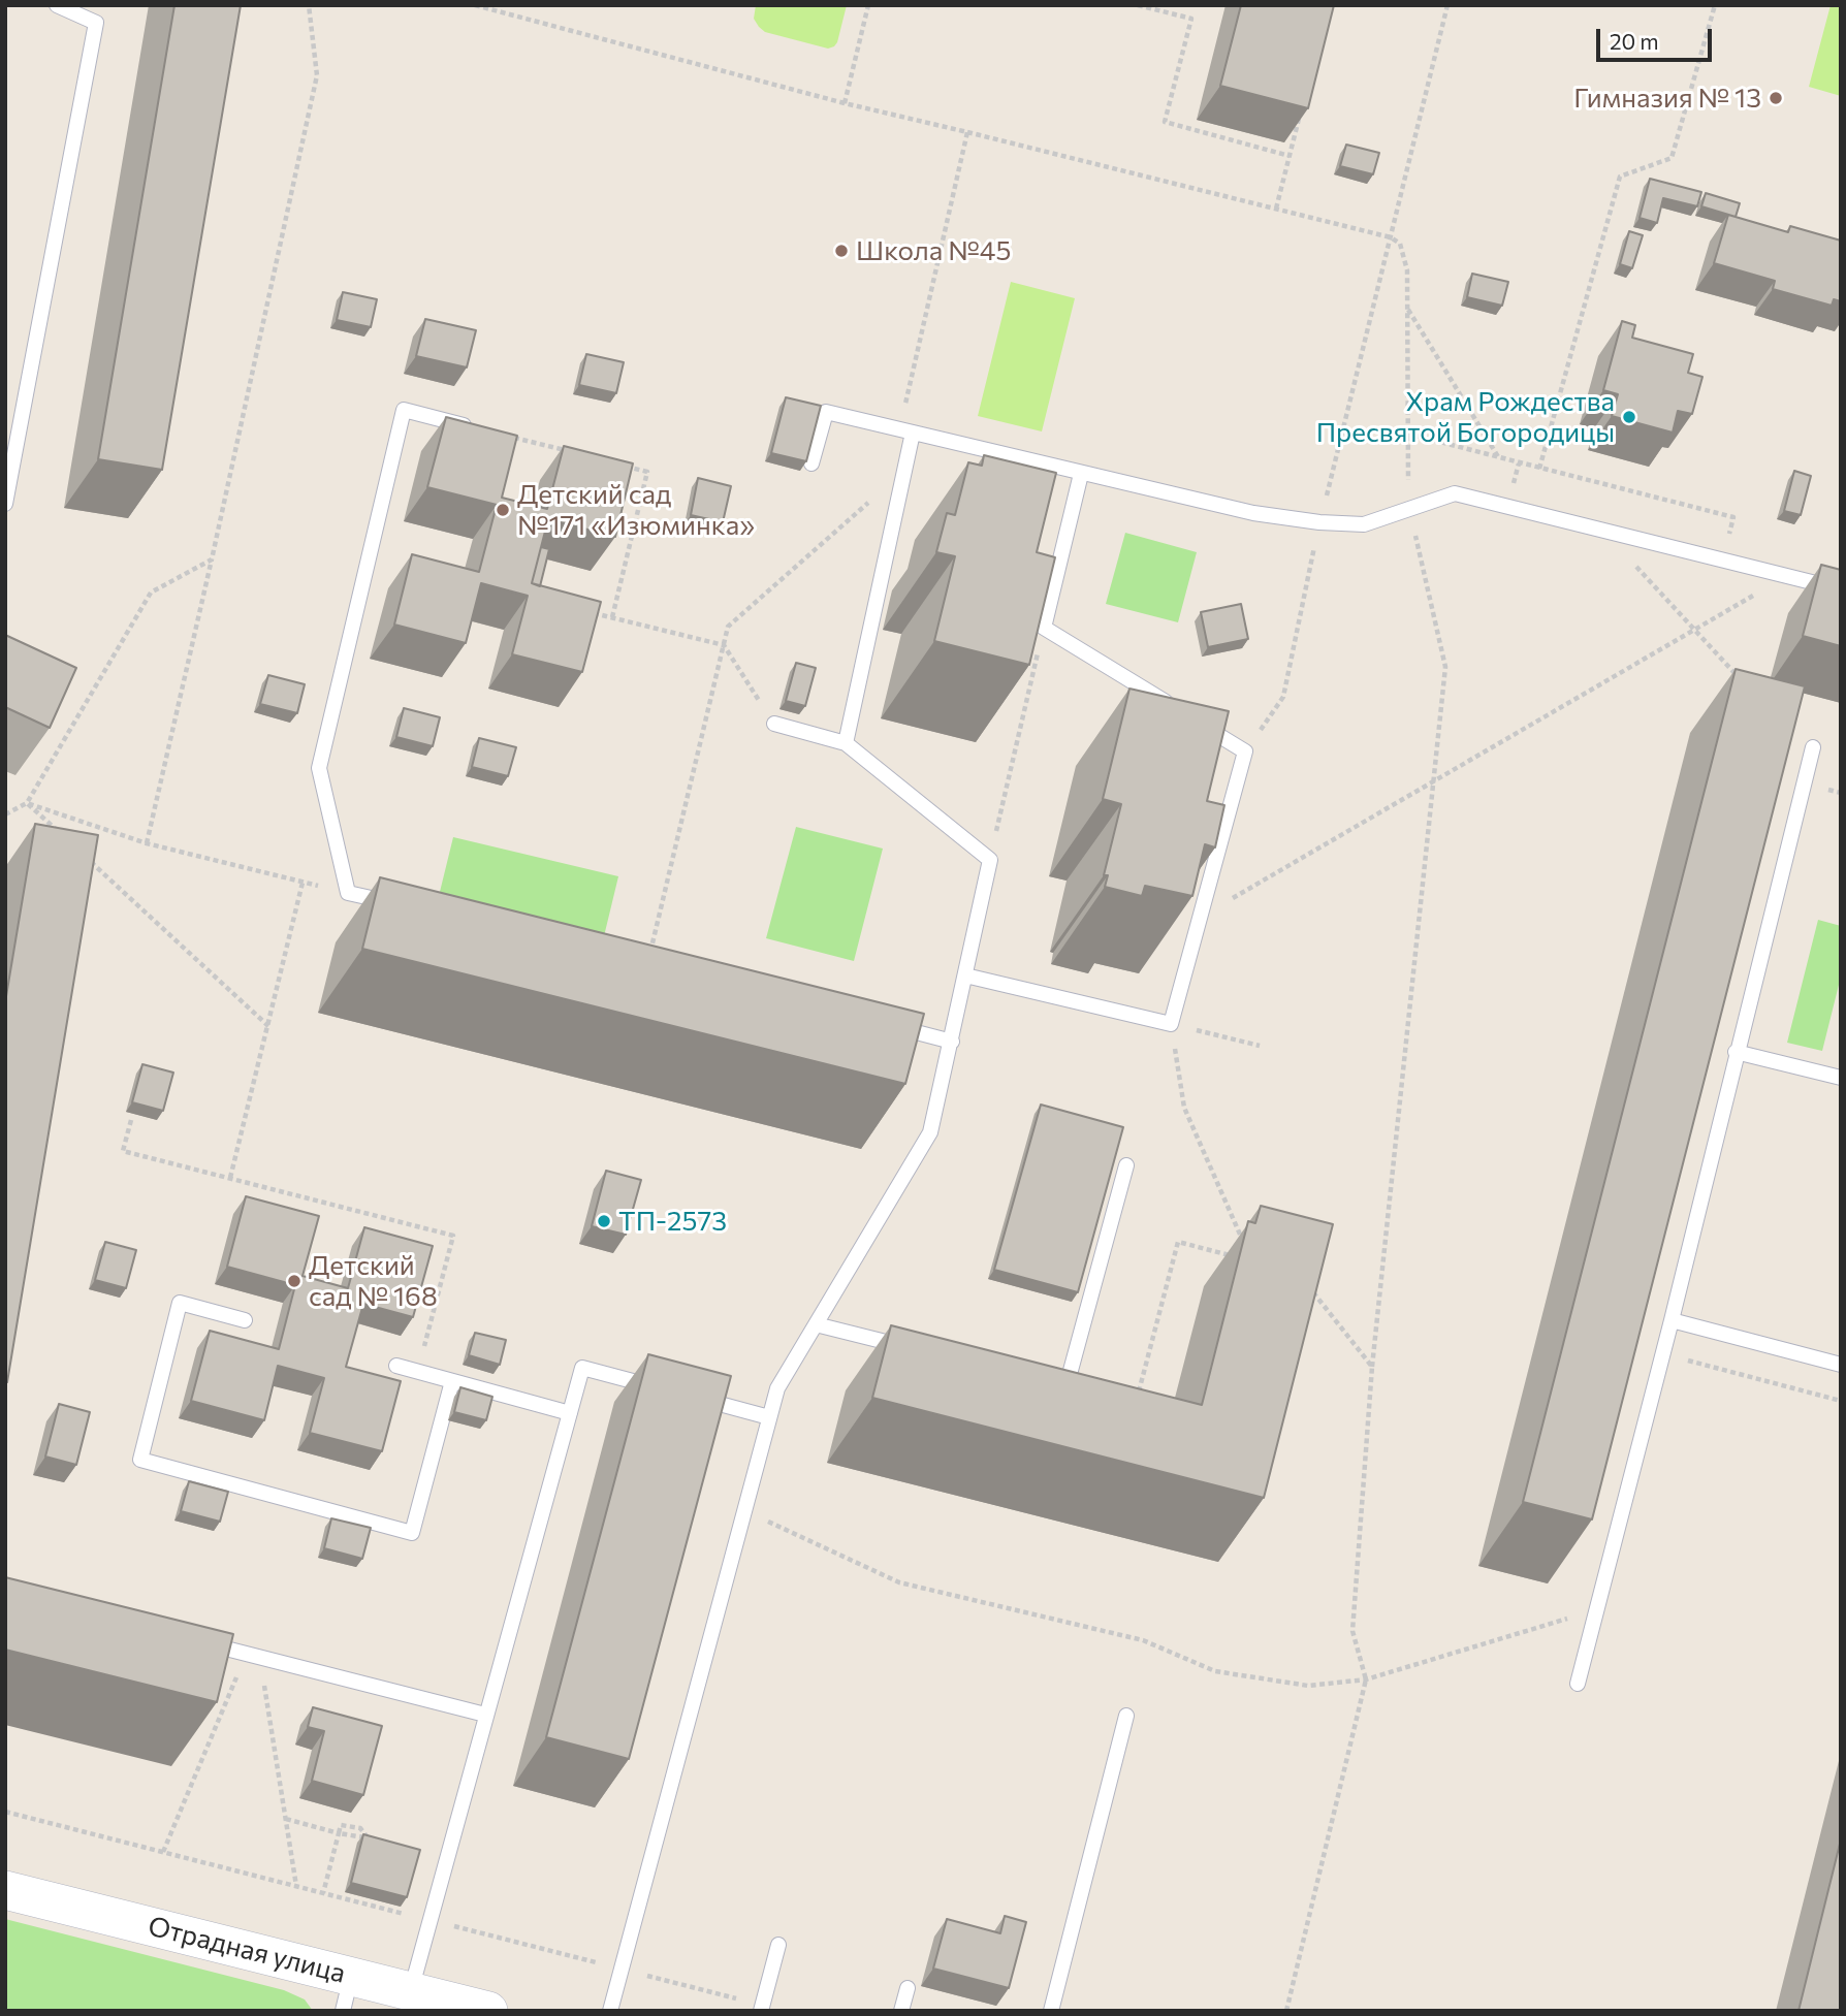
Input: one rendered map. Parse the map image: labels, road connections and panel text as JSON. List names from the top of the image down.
{
  "streets": {
    "street": ["Отрадная улица"]
  },
  "places": [
    "Гимназия № 13",
    "Школа №45",
    "Храм Рождества Пресвятой Богородицы",
    "Детский сад №171 «Изюминка»",
    "ТП-2573",
    "Детский сад № 168"
  ],
  "scale_bar": "20 m"
}
